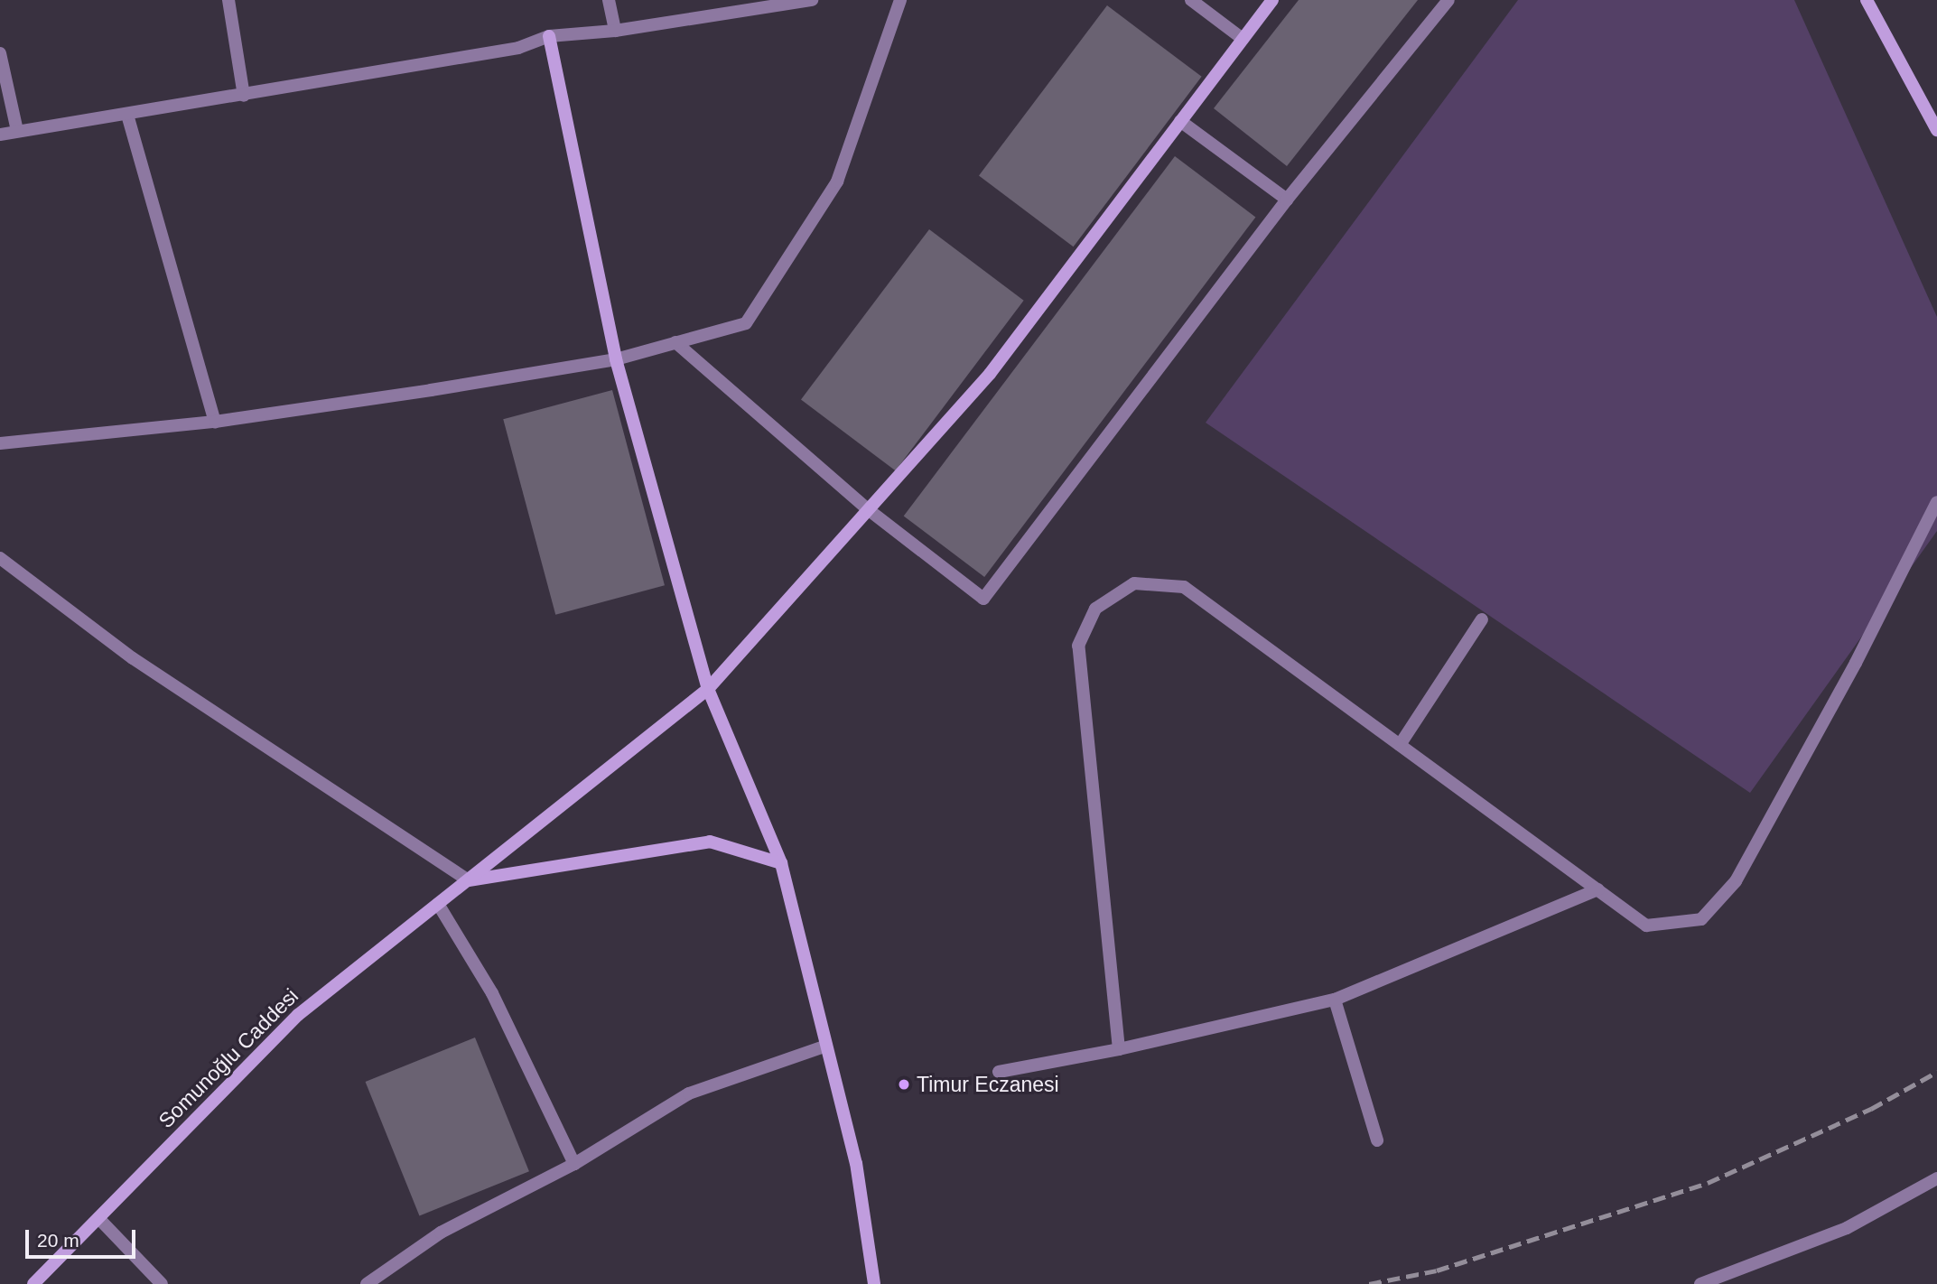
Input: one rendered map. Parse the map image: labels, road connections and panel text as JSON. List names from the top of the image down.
{
  "streets": {
    "main road": ["Somunoğlu Caddesi"]
  },
  "places": ["Timur Eczanesi"],
  "scale_bar": "20 m"
}
